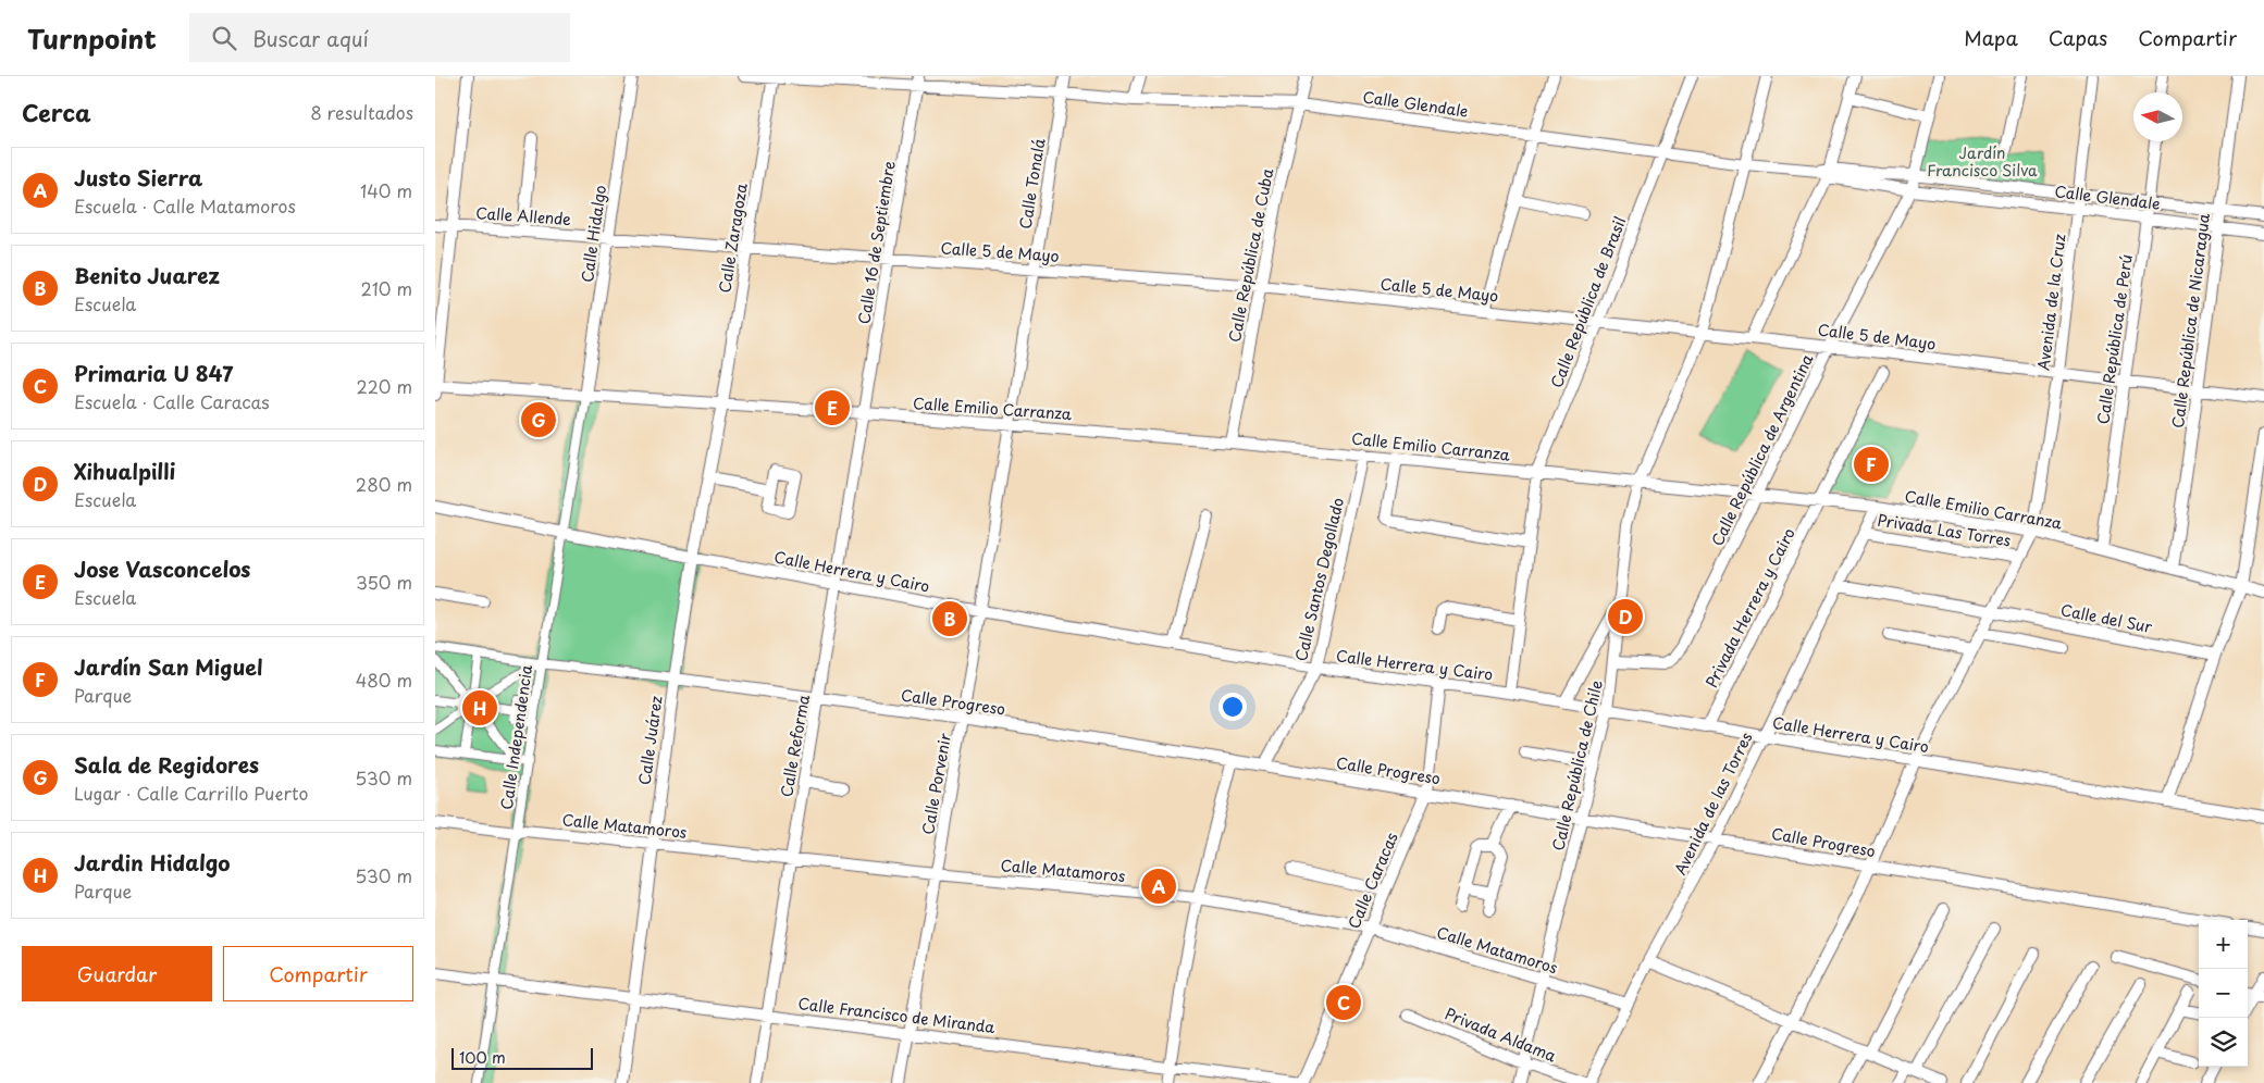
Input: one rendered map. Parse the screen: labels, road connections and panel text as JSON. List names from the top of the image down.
{
  "streets": {
    "street": [
      "Calle Glendale",
      "Calle Tonalá",
      "Calle Allende",
      "Calle Hidalgo",
      "Calle Zaragoza",
      "Calle 16 de Septiembre",
      "Calle 5 de Mayo",
      "Calle República de Cuba",
      "Calle República de Brasil",
      "Avenida de la Cruz",
      "Calle República de Nicaragua",
      "Calle República de Perú",
      "Calle Emilio Carranza",
      "Calle República de Argentina",
      "Privada Las Torres",
      "Calle Herrera y Cairo",
      "Calle Santos Degollado",
      "Privada Herrera y Cairo",
      "Calle del Sur",
      "Calle Progreso",
      "Calle Independencia",
      "Calle Juárez",
      "Calle Reforma",
      "Calle República de Chile",
      "Calle Porvenir",
      "Avenida de las Torres",
      "Calle Matamoros",
      "Calle Caracas",
      "Calle Francisco de Miranda",
      "Privada Aldama"
    ]
  },
  "crossings": [
    ["Calle Glendale", "Calle Tonalá"],
    ["Calle Glendale", "Calle Zaragoza"],
    ["Calle Glendale", "Calle 16 de Septiembre"],
    ["Calle Glendale", "Calle República de Cuba"],
    ["Calle Glendale", "Calle República de Brasil"],
    ["Calle Glendale", "Avenida de la Cruz"],
    ["Calle Glendale", "Calle República de Nicaragua"],
    ["Calle Glendale", "Calle República de Perú"],
    ["Calle Glendale", "Calle República de Argentina"],
    ["Calle Glendale", "Calle República de Chile"],
    ["Calle Tonalá", "Calle 5 de Mayo"],
    ["Calle Tonalá", "Calle Emilio Carranza"],
    ["Calle Tonalá", "Calle Porvenir"],
    ["Calle Allende", "Calle Hidalgo"],
    ["Calle Allende", "Calle 5 de Mayo"],
    ["Calle Hidalgo", "Calle 5 de Mayo"],
    ["Calle Hidalgo", "Calle Emilio Carranza"],
    ["Calle Hidalgo", "Calle Independencia"],
    ["Calle Zaragoza", "Calle 5 de Mayo"],
    ["Calle Zaragoza", "Calle Emilio Carranza"],
    ["Calle Zaragoza", "Calle Juárez"],
    ["Calle 16 de Septiembre", "Calle 5 de Mayo"],
    ["Calle 16 de Septiembre", "Calle Emilio Carranza"],
    ["Calle 16 de Septiembre", "Calle Reforma"],
    ["Calle 5 de Mayo", "Calle República de Cuba"],
    ["Calle 5 de Mayo", "Calle República de Brasil"],
    ["Calle 5 de Mayo", "Avenida de la Cruz"],
    ["Calle 5 de Mayo", "Calle República de Nicaragua"],
    ["Calle 5 de Mayo", "Calle República de Perú"],
    ["Calle 5 de Mayo", "Calle República de Argentina"],
    ["Calle 5 de Mayo", "Calle República de Chile"],
    ["Calle República de Cuba", "Calle Emilio Carranza"],
    ["Calle República de Brasil", "Calle Emilio Carranza"],
    ["Calle República de Brasil", "Calle Herrera y Cairo"],
    ["Avenida de la Cruz", "Calle Emilio Carranza"],
    ["Avenida de la Cruz", "Privada Las Torres"],
    ["Avenida de la Cruz", "Calle Herrera y Cairo"],
    ["Avenida de la Cruz", "Calle del Sur"],
    ["Avenida de la Cruz", "Calle Progreso"],
    ["Calle República de Nicaragua", "Calle Emilio Carranza"],
    ["Calle República de Perú", "Calle Emilio Carranza"],
    ["Calle Emilio Carranza", "Calle República de Argentina"],
    ["Calle Emilio Carranza", "Calle Santos Degollado"],
    ["Calle Emilio Carranza", "Privada Herrera y Cairo"],
    ["Calle Emilio Carranza", "Calle Independencia"],
    ["Calle Emilio Carranza", "Calle Juárez"],
    ["Calle Emilio Carranza", "Calle Reforma"],
    ["Calle Emilio Carranza", "Calle República de Chile"],
    ["Calle Emilio Carranza", "Calle Porvenir"],
    ["Calle Emilio Carranza", "Avenida de las Torres"],
    ["Calle República de Argentina", "Calle República de Chile"],
    ["Privada Las Torres", "Avenida de las Torres"],
    ["Calle Herrera y Cairo", "Calle Santos Degollado"],
    ["Calle Herrera y Cairo", "Privada Herrera y Cairo"],
    ["Calle Herrera y Cairo", "Calle Independencia"],
    ["Calle Herrera y Cairo", "Calle Juárez"],
    ["Calle Herrera y Cairo", "Calle Reforma"],
    ["Calle Herrera y Cairo", "Calle República de Chile"],
    ["Calle Herrera y Cairo", "Calle Porvenir"],
    ["Calle Herrera y Cairo", "Avenida de las Torres"],
    ["Calle Herrera y Cairo", "Calle Caracas"],
    ["Calle Santos Degollado", "Calle Progreso"],
    ["Calle del Sur", "Avenida de las Torres"],
    ["Calle Progreso", "Calle Independencia"],
    ["Calle Progreso", "Calle Juárez"],
    ["Calle Progreso", "Calle Reforma"],
    ["Calle Progreso", "Calle República de Chile"],
    ["Calle Progreso", "Calle Porvenir"],
    ["Calle Progreso", "Avenida de las Torres"],
    ["Calle Progreso", "Calle Caracas"],
    ["Calle Independencia", "Calle Matamoros"],
    ["Calle Independencia", "Calle Francisco de Miranda"],
    ["Calle Juárez", "Calle Matamoros"],
    ["Calle Juárez", "Calle Francisco de Miranda"],
    ["Calle Reforma", "Calle Matamoros"],
    ["Calle Reforma", "Calle Francisco de Miranda"],
    ["Calle República de Chile", "Calle Matamoros"],
    ["Calle República de Chile", "Privada Aldama"],
    ["Calle Porvenir", "Calle Matamoros"],
    ["Calle Porvenir", "Calle Francisco de Miranda"],
    ["Avenida de las Torres", "Calle Matamoros"],
    ["Calle Matamoros", "Calle Caracas"]
  ],
  "parks": ["Jardín Francisco Silva"],
  "scale_bar": "100 m",
  "north": "left",
  "page": {
    "header": "Turnpoint",
    "search": "Buscar aquí",
    "nav": ["Mapa", "Capas", "Compartir"],
    "heading": ["Cerca", "8 resultados"],
    "list": [
      {
        "mark": "A",
        "name": "Justo Sierra",
        "note": "Escuela · Calle Matamoros",
        "value": "140 m"
      },
      {
        "mark": "B",
        "name": "Benito Juarez",
        "note": "Escuela",
        "value": "210 m"
      },
      {
        "mark": "C",
        "name": "Primaria U 847",
        "note": "Escuela · Calle Caracas",
        "value": "220 m"
      },
      {
        "mark": "D",
        "name": "Xihualpilli",
        "note": "Escuela",
        "value": "280 m"
      },
      {
        "mark": "E",
        "name": "Jose Vasconcelos",
        "note": "Escuela",
        "value": "350 m"
      },
      {
        "mark": "F",
        "name": "Jardín San Miguel",
        "note": "Parque",
        "value": "480 m"
      },
      {
        "mark": "G",
        "name": "Sala de Regidores",
        "note": "Lugar · Calle Carrillo Puerto",
        "value": "530 m"
      },
      {
        "mark": "H",
        "name": "Jardin Hidalgo",
        "note": "Parque",
        "value": "530 m"
      }
    ],
    "pins": [
      "E",
      "G",
      "F",
      "D",
      "B",
      "H",
      "A",
      "C"
    ],
    "map_buttons": ["+", "−"],
    "buttons": ["Guardar", "Compartir"],
    "scale": "100 m"
  }
}
